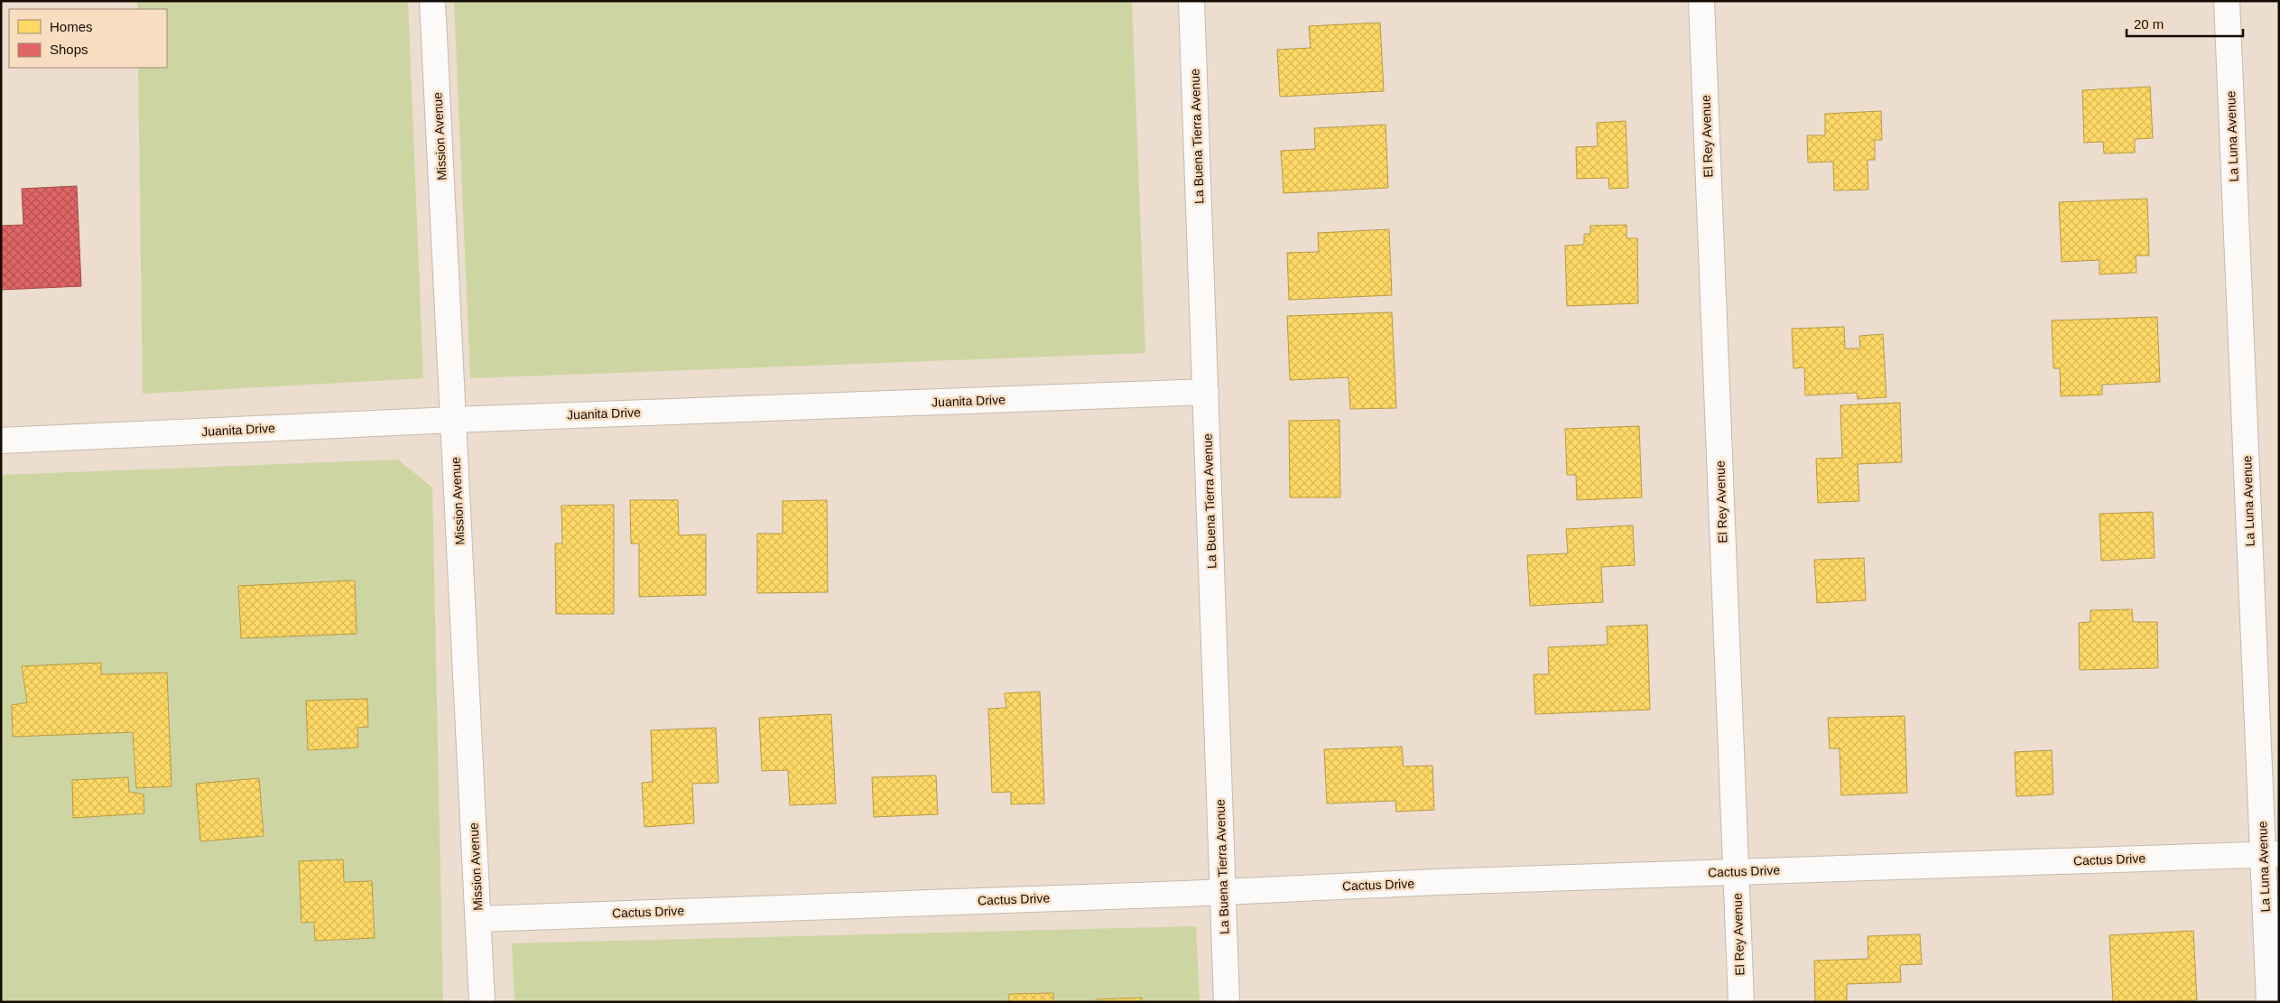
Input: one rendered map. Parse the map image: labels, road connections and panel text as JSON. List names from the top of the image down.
{
  "streets": {
    "street": [
      "Mission Avenue",
      "La Buena Tierra Avenue",
      "El Rey Avenue",
      "La Luna Avenue",
      "Juanita Drive",
      "Cactus Drive"
    ]
  },
  "crossings": [
    ["Mission Avenue", "Juanita Drive"],
    ["Mission Avenue", "Cactus Drive"],
    ["La Buena Tierra Avenue", "Juanita Drive"],
    ["La Buena Tierra Avenue", "Cactus Drive"],
    ["El Rey Avenue", "Cactus Drive"],
    ["La Luna Avenue", "Cactus Drive"]
  ],
  "legend": ["Homes", "Shops"],
  "scale_bar": "20 m"
}
